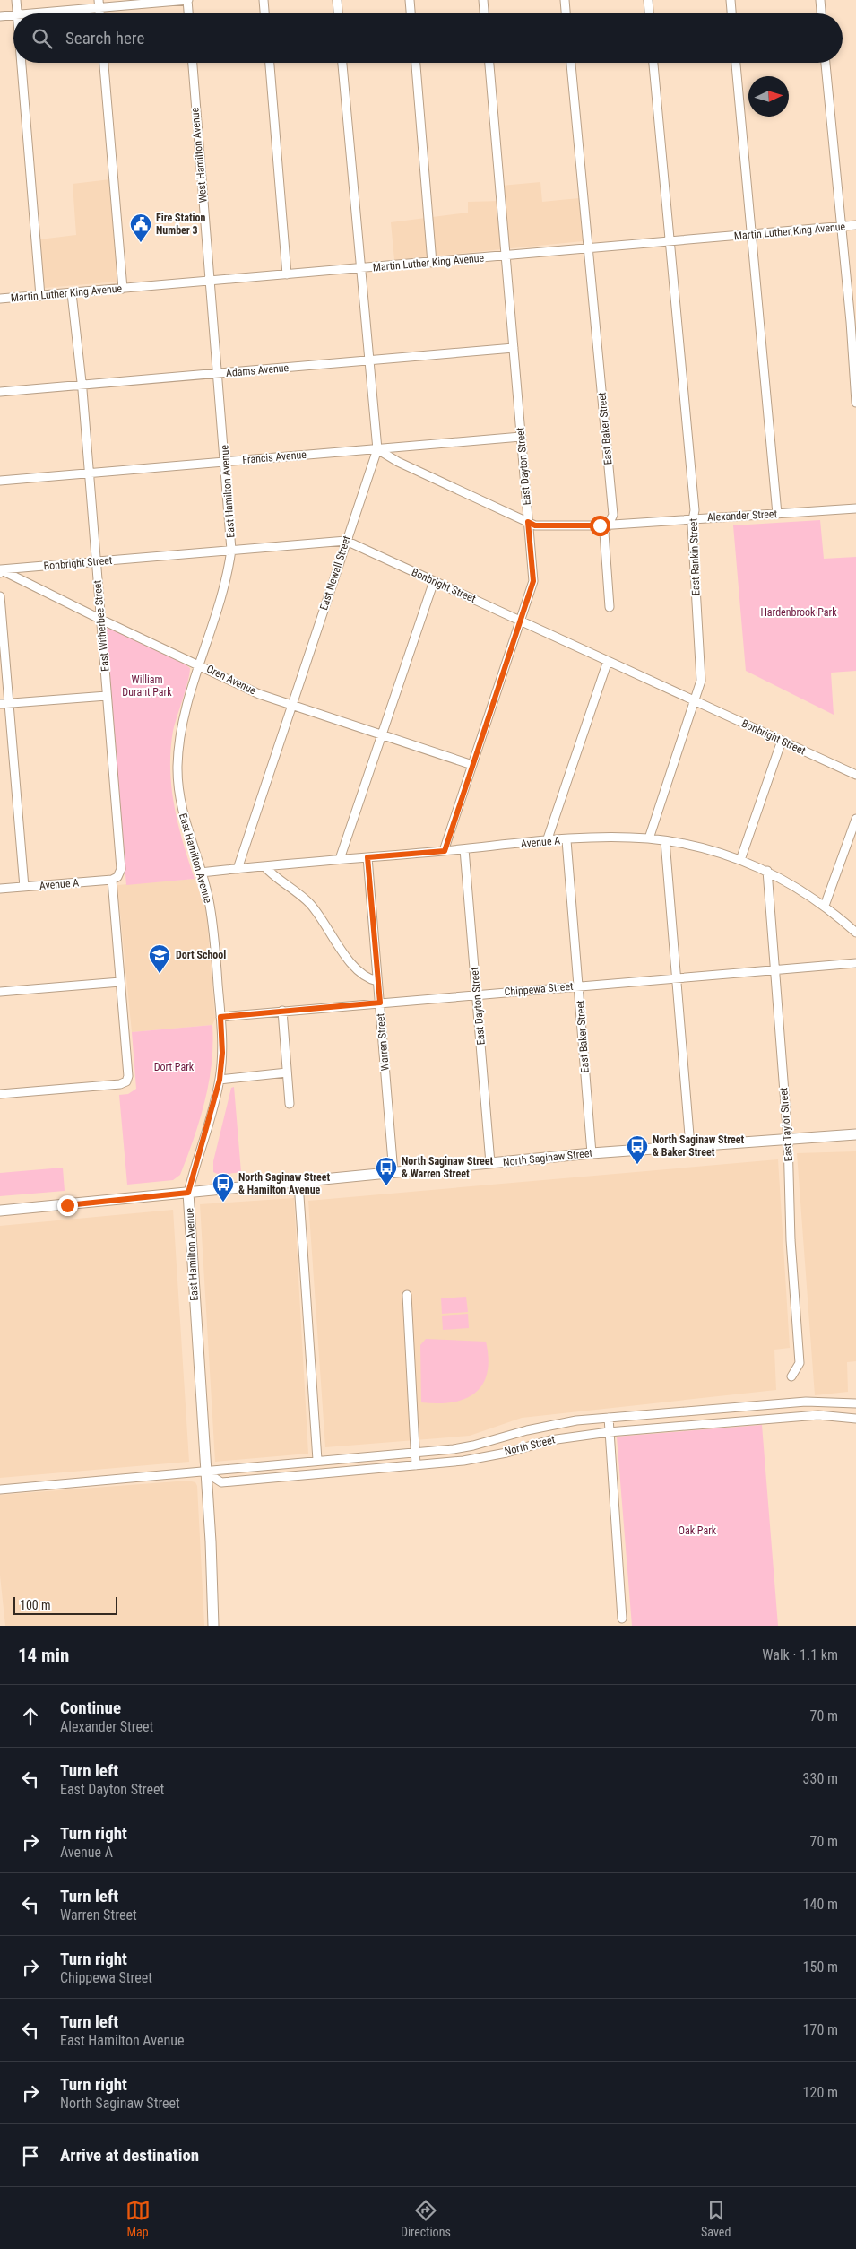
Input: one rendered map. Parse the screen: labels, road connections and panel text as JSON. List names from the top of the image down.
{
  "streets": {
    "main road": ["East Hamilton Avenue", "North Saginaw Street"],
    "street": [
      "West Hamilton Avenue",
      "Martin Luther King Avenue",
      "Adams Avenue",
      "East Baker Street",
      "Francis Avenue",
      "East Dayton Street",
      "Alexander Street",
      "East Rankin Street",
      "Bonbright Street",
      "East Newall Street",
      "East Witherbee Street",
      "Oren Avenue",
      "Avenue A",
      "Chippewa Street",
      "Warren Street",
      "East Taylor Street",
      "North Street"
    ]
  },
  "crossings": [
    ["West Hamilton Avenue", "Martin Luther King Avenue"],
    ["West Hamilton Avenue", "East Hamilton Avenue"],
    ["Martin Luther King Avenue", "East Baker Street"],
    ["Martin Luther King Avenue", "East Dayton Street"],
    ["Martin Luther King Avenue", "East Hamilton Avenue"],
    ["Martin Luther King Avenue", "East Rankin Street"],
    ["Martin Luther King Avenue", "East Newall Street"],
    ["Martin Luther King Avenue", "East Witherbee Street"],
    ["Adams Avenue", "East Dayton Street"],
    ["Adams Avenue", "East Hamilton Avenue"],
    ["Adams Avenue", "East Newall Street"],
    ["Adams Avenue", "East Witherbee Street"],
    ["East Baker Street", "Alexander Street"],
    ["East Baker Street", "Avenue A"],
    ["East Baker Street", "Chippewa Street"],
    ["East Baker Street", "North Saginaw Street"],
    ["Francis Avenue", "East Dayton Street"],
    ["Francis Avenue", "East Hamilton Avenue"],
    ["Francis Avenue", "Alexander Street"],
    ["Francis Avenue", "East Newall Street"],
    ["Francis Avenue", "East Witherbee Street"],
    ["East Dayton Street", "Alexander Street"],
    ["East Dayton Street", "Bonbright Street"],
    ["East Dayton Street", "Oren Avenue"],
    ["East Dayton Street", "Avenue A"],
    ["East Dayton Street", "Chippewa Street"],
    ["East Dayton Street", "North Saginaw Street"],
    ["East Hamilton Avenue", "Bonbright Street"],
    ["East Hamilton Avenue", "Oren Avenue"],
    ["East Hamilton Avenue", "Avenue A"],
    ["East Hamilton Avenue", "Chippewa Street"],
    ["East Hamilton Avenue", "North Saginaw Street"],
    ["East Hamilton Avenue", "North Street"],
    ["Alexander Street", "East Rankin Street"],
    ["Alexander Street", "East Newall Street"],
    ["East Rankin Street", "Bonbright Street"],
    ["East Rankin Street", "Avenue A"],
    ["Bonbright Street", "East Newall Street"],
    ["Bonbright Street", "East Witherbee Street"],
    ["Bonbright Street", "Oren Avenue"],
    ["East Newall Street", "Oren Avenue"],
    ["East Newall Street", "Avenue A"],
    ["East Witherbee Street", "Oren Avenue"],
    ["East Witherbee Street", "Avenue A"],
    ["Avenue A", "Warren Street"],
    ["Avenue A", "East Taylor Street"],
    ["Chippewa Street", "Warren Street"],
    ["Chippewa Street", "East Taylor Street"],
    ["Warren Street", "North Saginaw Street"],
    ["East Taylor Street", "North Saginaw Street"]
  ],
  "parks": [
    "Hardenbrook Park",
    "William Durant Park",
    "Dort Park",
    "Oak Park"
  ],
  "places": {
    "public building": ["Fire Station Number 3"],
    "school or university": ["Dort School"],
    "bus stop": ["North Saginaw Street & Baker Street", "North Saginaw Street & Warren Street", "North Saginaw Street & Hamilton Avenue"]
  },
  "scale_bar": "100 m",
  "north": "right",
  "page": {
    "search": "Search here",
    "scale": "100 m",
    "heading": ["14 min", "Walk · 1.1 km"],
    "list": [
      ["Continue", "Alexander Street", "70 m"],
      ["Turn left", "East Dayton Street", "330 m"],
      ["Turn right", "Avenue A", "70 m"],
      ["Turn left", "Warren Street", "140 m"],
      ["Turn right", "Chippewa Street", "150 m"],
      ["Turn left", "East Hamilton Avenue", "170 m"],
      ["Turn right", "North Saginaw Street", "120 m"],
      "Arrive at destination"
    ],
    "nav": ["Map", "Directions", "Saved"]
  }
}
